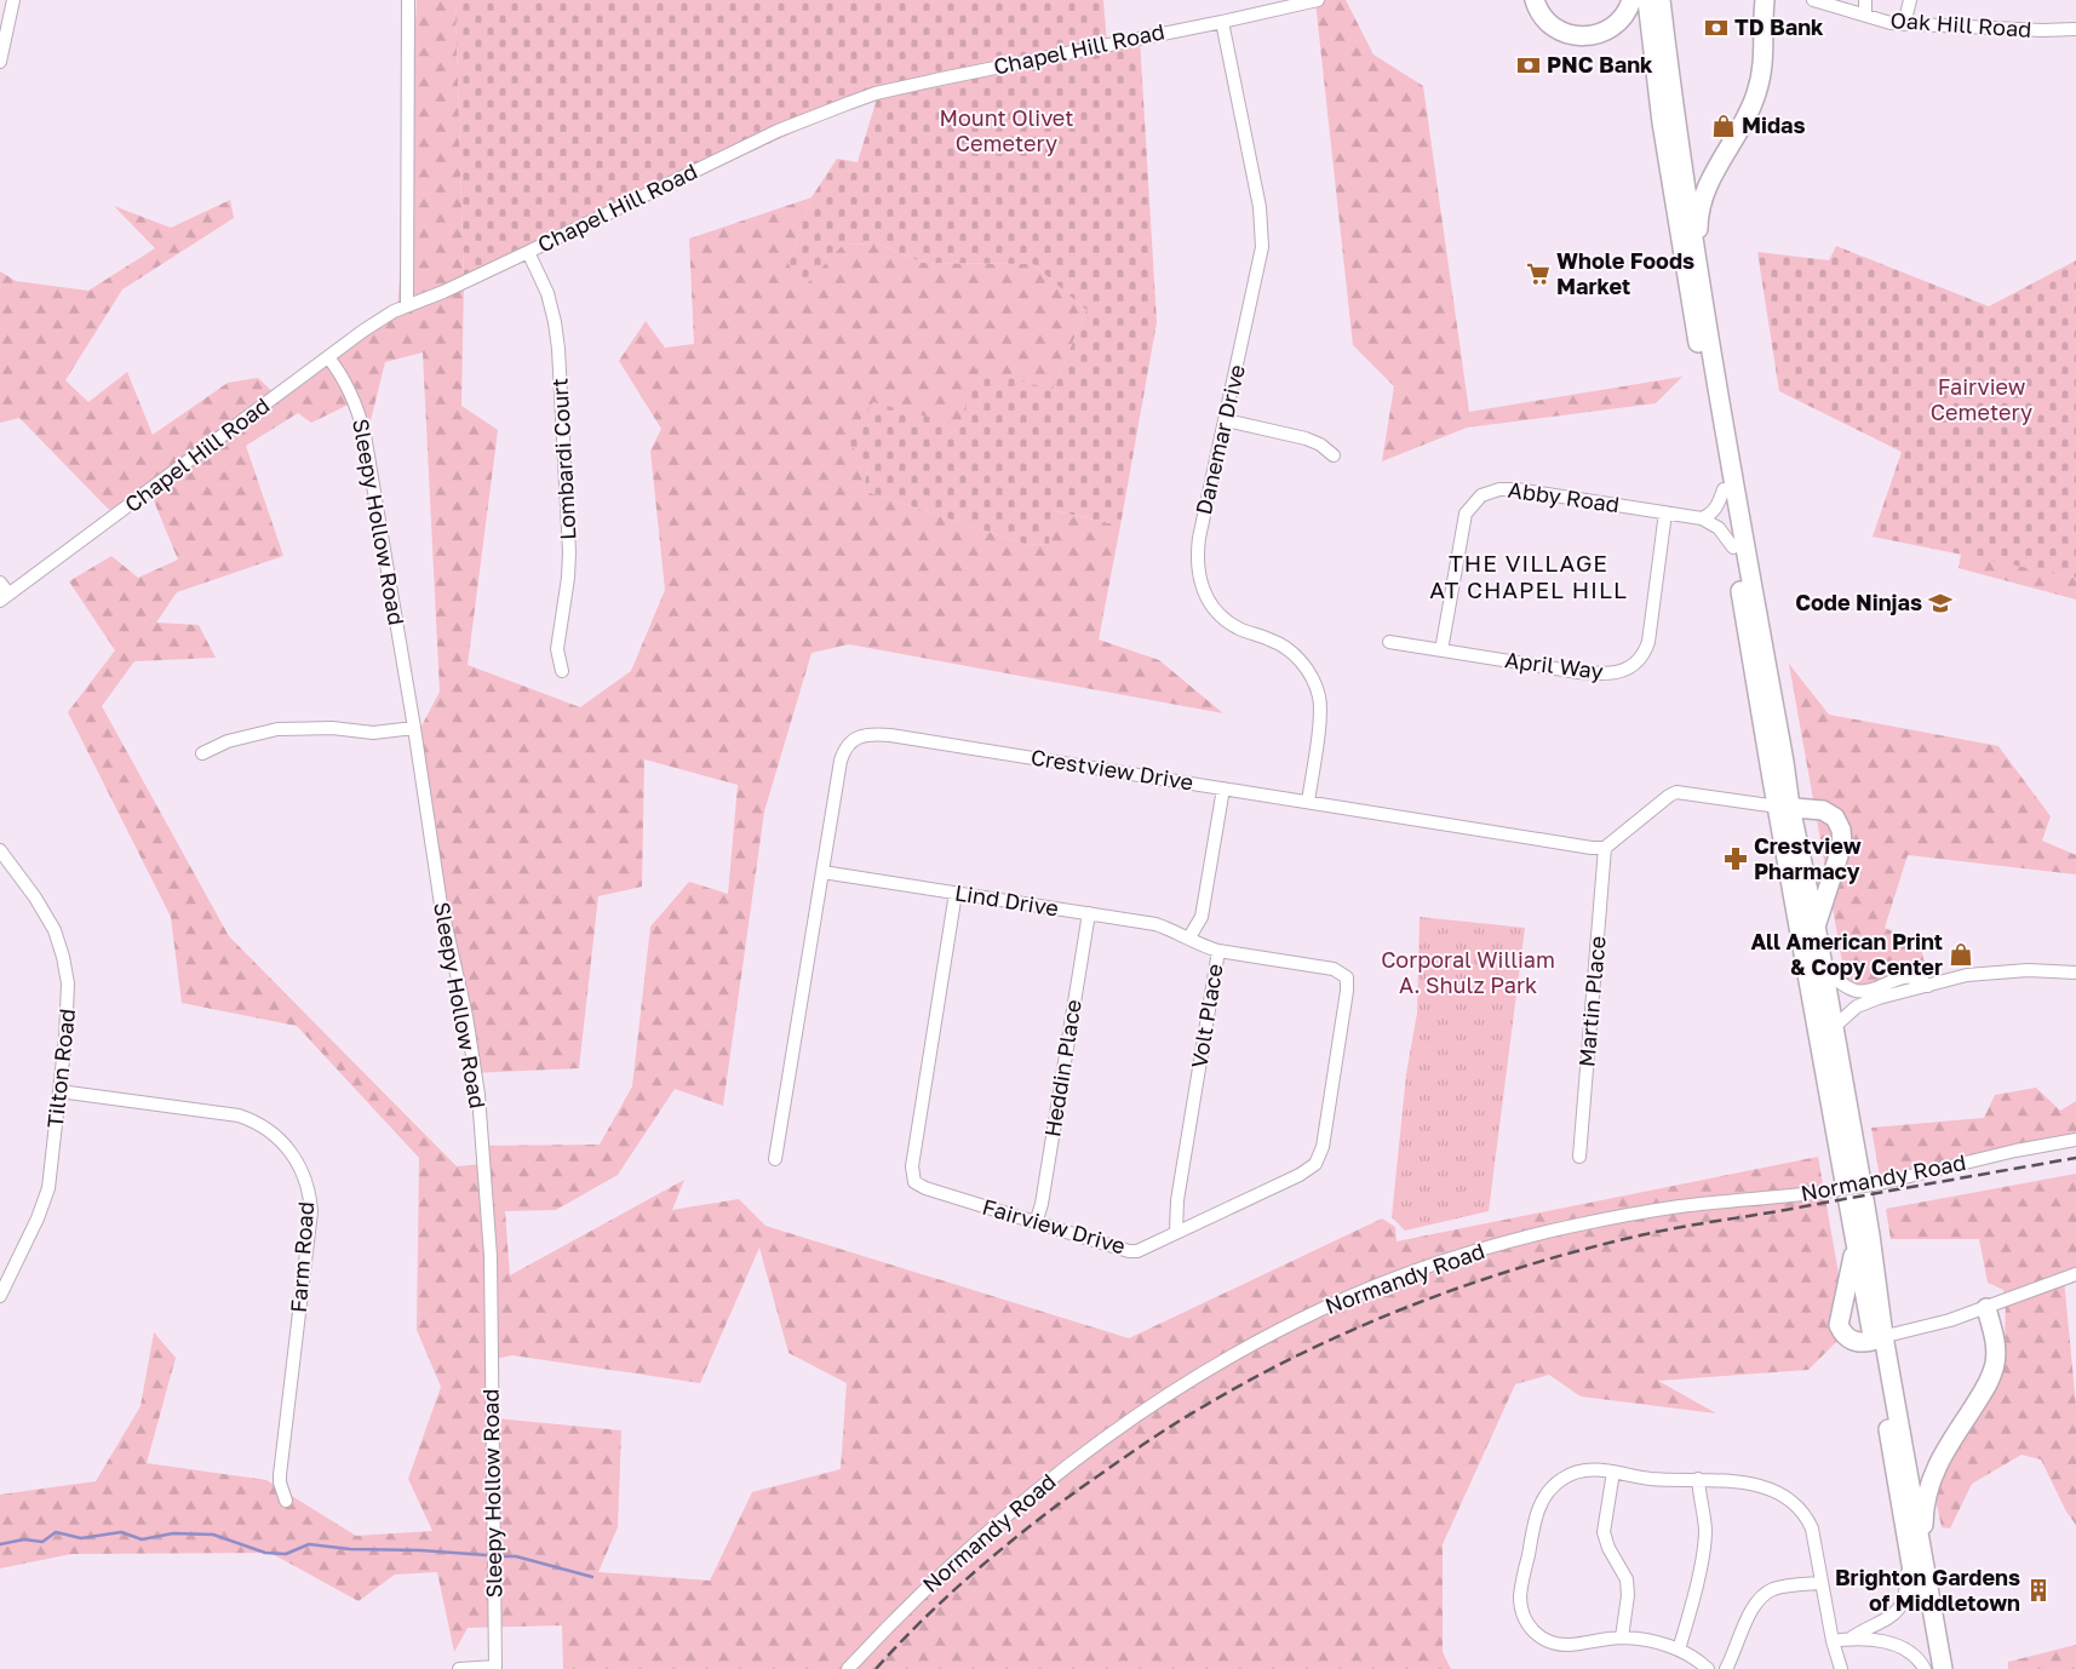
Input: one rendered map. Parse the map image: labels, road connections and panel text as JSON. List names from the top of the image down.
{
  "streets": {
    "street": [
      "Oak Hill Road",
      "Chapel Hill Road",
      "Danemar Drive",
      "Lombardi Court",
      "Abby Road",
      "Sleepy Hollow Road",
      "April Way",
      "Crestview Drive",
      "Lind Drive",
      "Martin Place",
      "Volt Place",
      "Tilton Road",
      "Heddin Place",
      "Normandy Road",
      "Fairview Drive",
      "Farm Road"
    ]
  },
  "crossings": [
    ["Chapel Hill Road", "Danemar Drive"],
    ["Chapel Hill Road", "Lombardi Court"],
    ["Chapel Hill Road", "Sleepy Hollow Road"],
    ["Danemar Drive", "Crestview Drive"],
    ["Abby Road", "April Way"],
    ["Crestview Drive", "Lind Drive"],
    ["Crestview Drive", "Martin Place"],
    ["Crestview Drive", "Volt Place"],
    ["Lind Drive", "Volt Place"],
    ["Lind Drive", "Heddin Place"],
    ["Lind Drive", "Fairview Drive"],
    ["Volt Place", "Fairview Drive"],
    ["Tilton Road", "Farm Road"],
    ["Heddin Place", "Fairview Drive"]
  ],
  "districts": ["THE VILLAGE AT CHAPEL HILL"],
  "parks": ["Mount Olivet Cemetery", "Fairview Cemetery", "Corporal William A. Shulz Park"],
  "places": {
    "bank": ["TD Bank", "PNC Bank"],
    "shop": ["Midas", "All American Print & Copy Center"],
    "supermarket": ["Whole Foods Market"],
    "school or university": ["Code Ninjas"],
    "pharmacy": ["Crestview Pharmacy"],
    "building": ["Brighton Gardens of Middletown"]
  }
}
